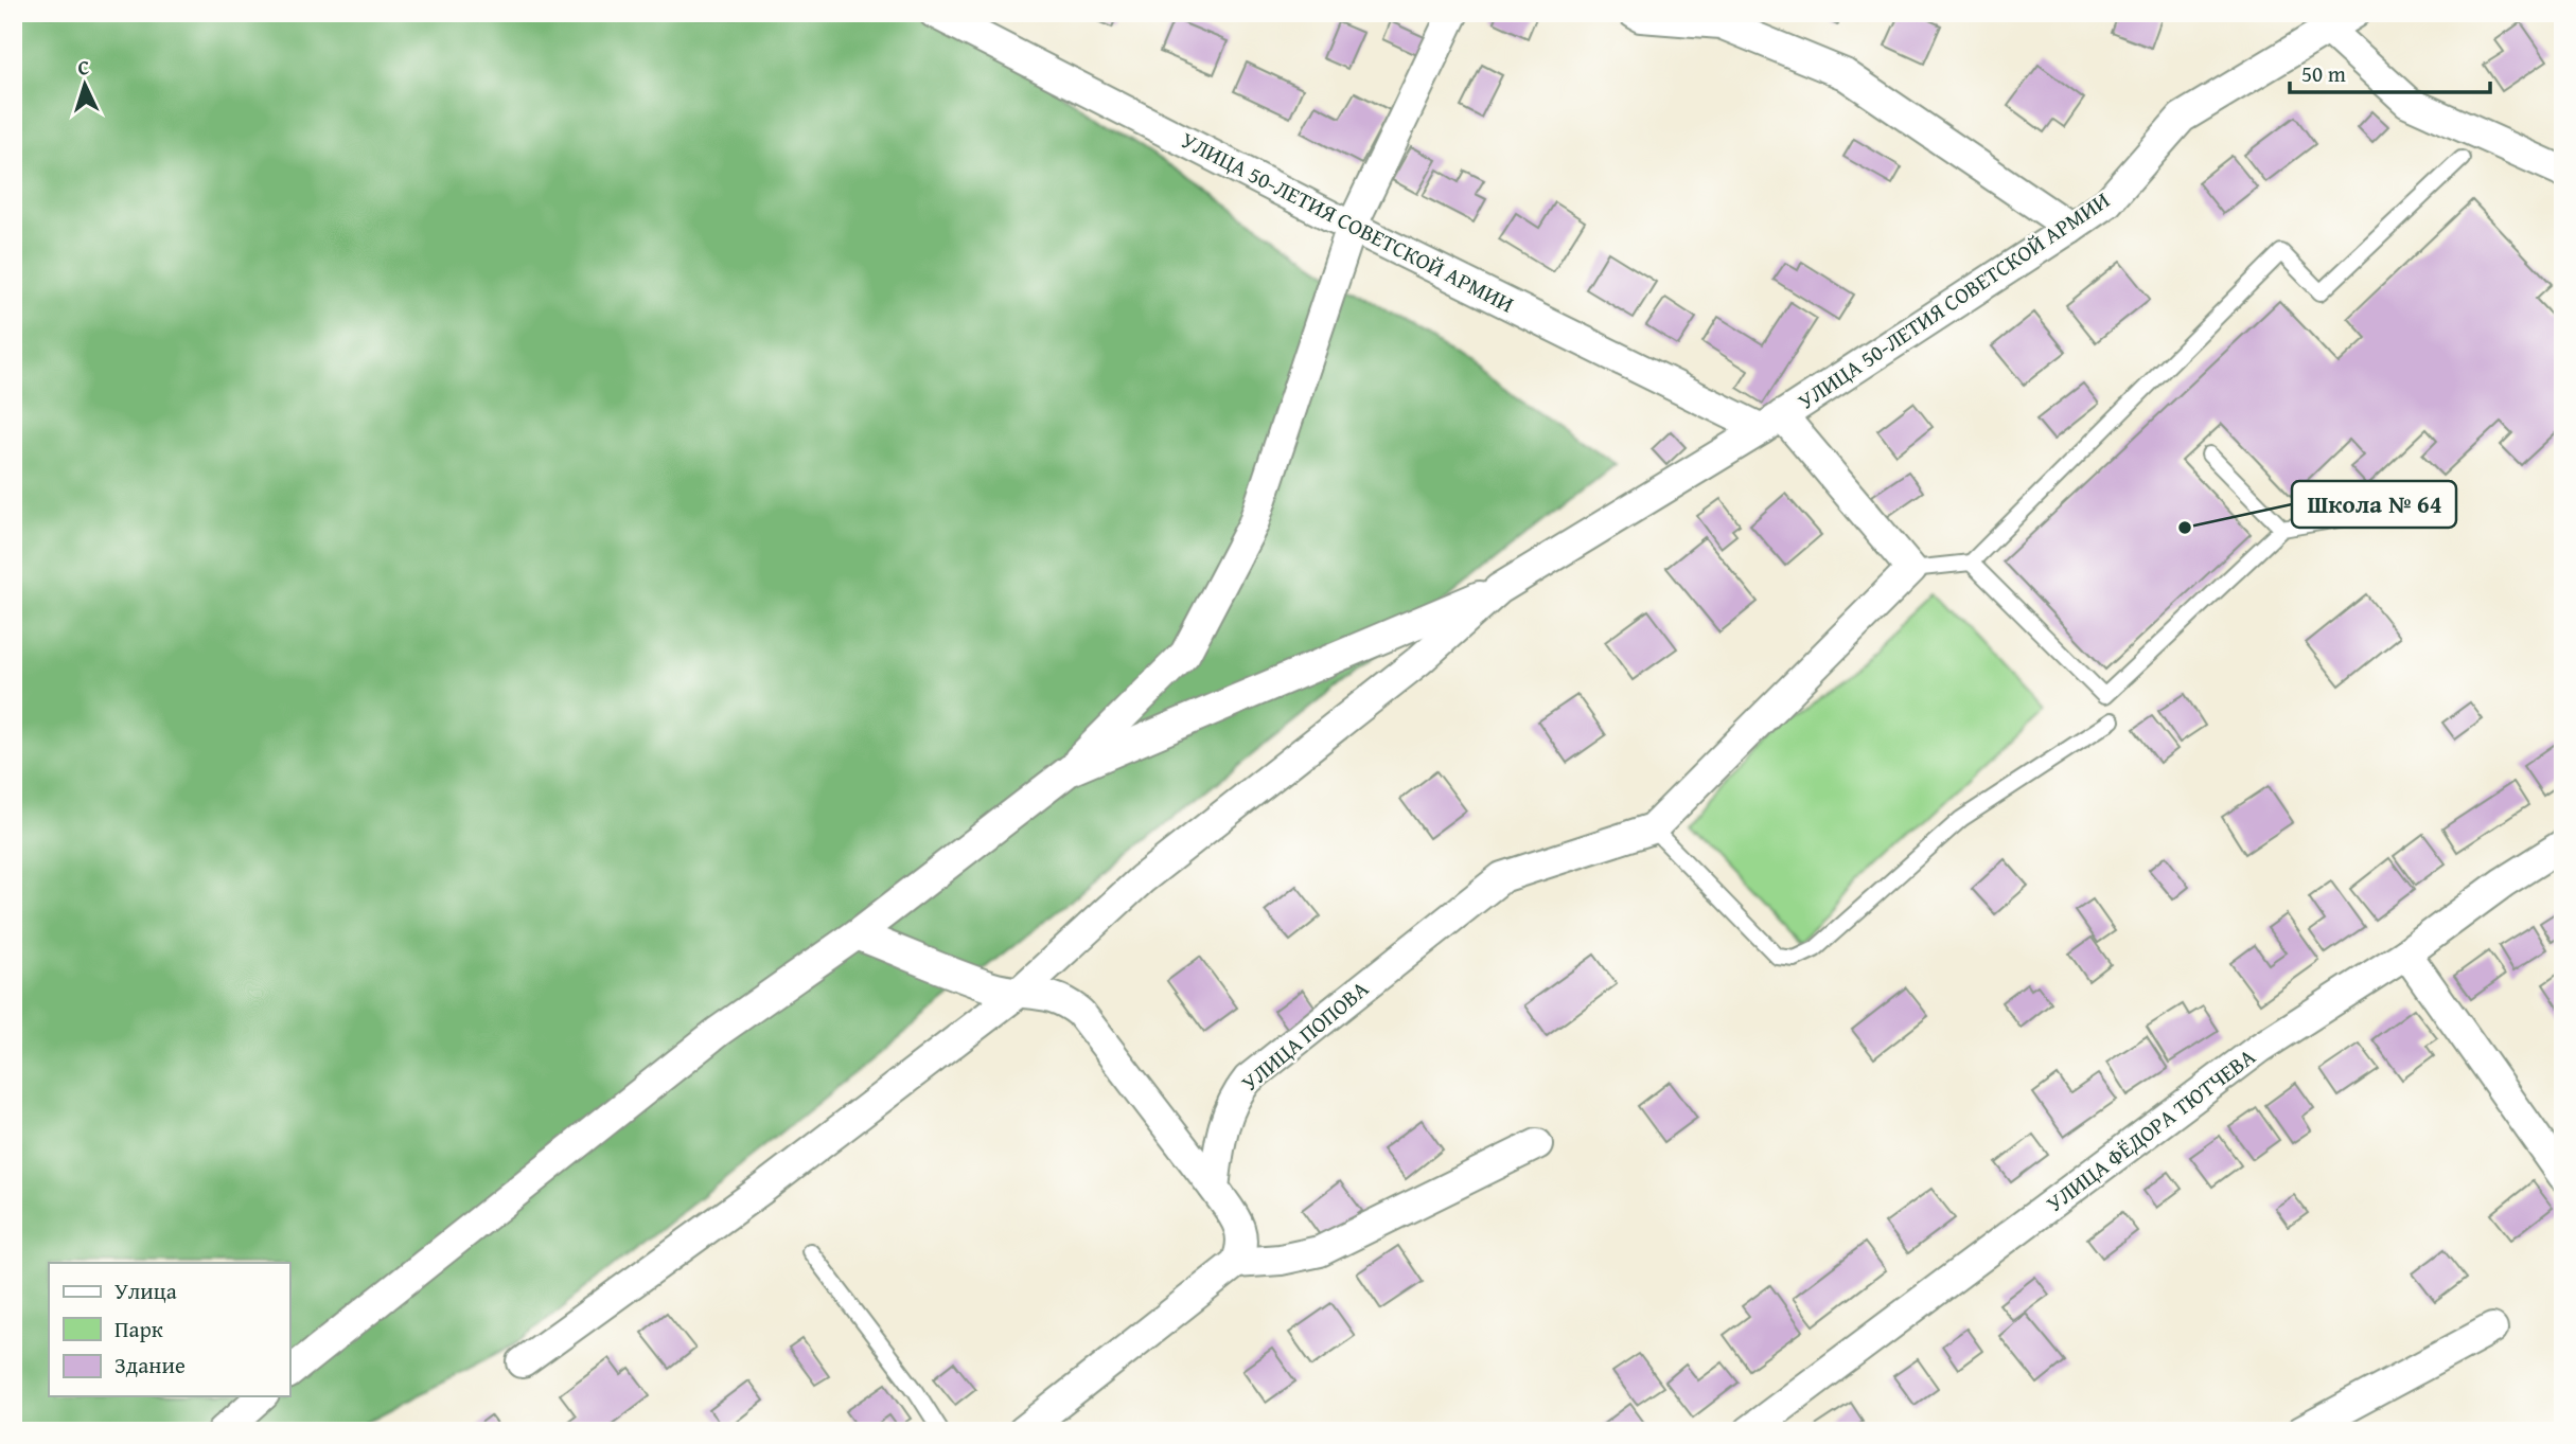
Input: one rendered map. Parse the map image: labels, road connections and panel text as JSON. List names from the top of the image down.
{
  "streets": {
    "street": ["УЛИЦА 50-ЛЕТИЯ СОВЕТСКОЙ АРМИИ", "УЛИЦА ПОПОВА", "УЛИЦА ФЁДОРА ТЮТЧЕВА"]
  },
  "places": ["Школа № 64"],
  "legend": ["Улица", "Парк", "Здание"],
  "scale_bar": "50 m",
  "north": "top"
}
